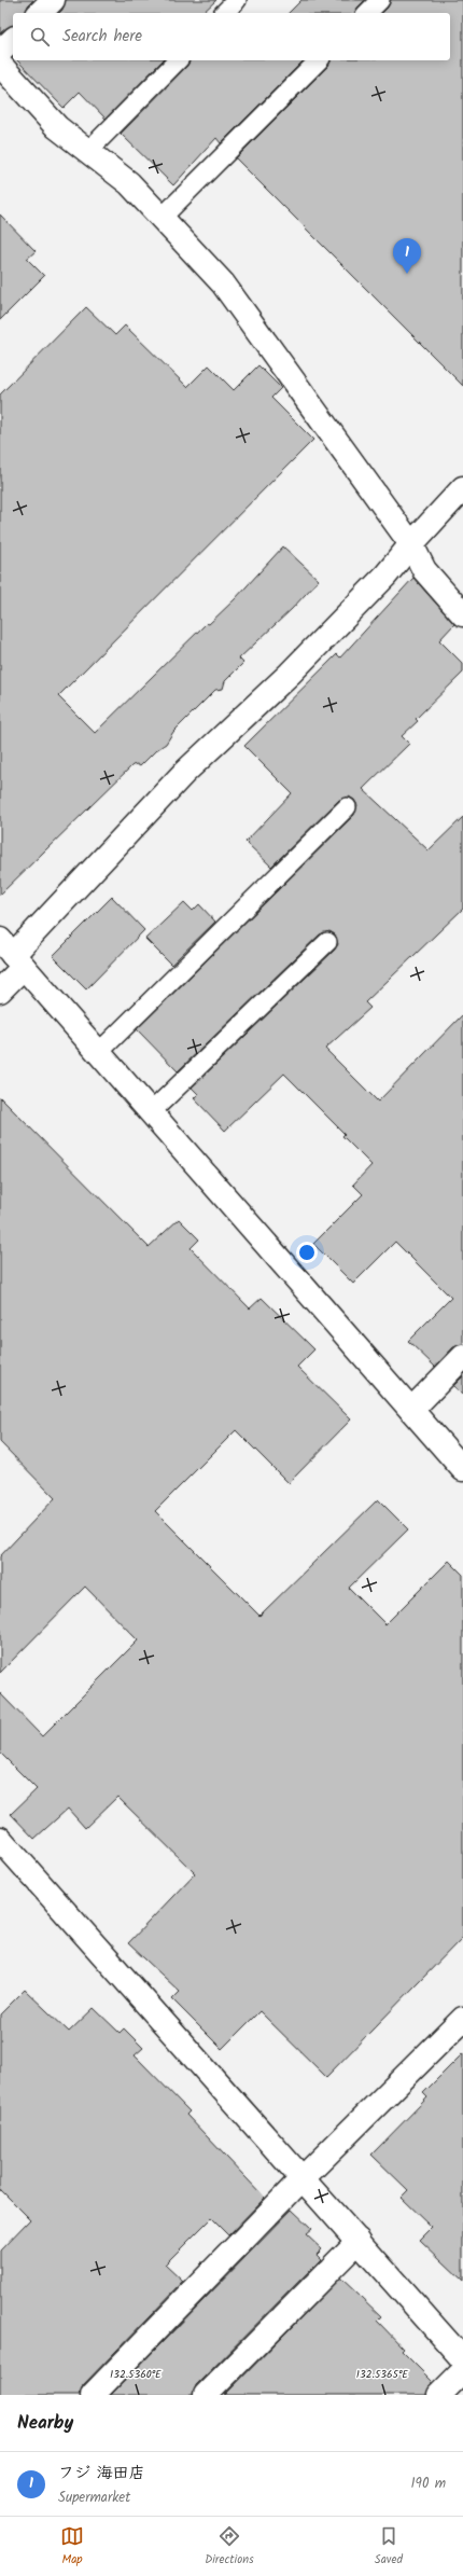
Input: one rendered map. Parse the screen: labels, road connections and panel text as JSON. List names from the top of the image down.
{
  "page": {
    "search": "Search here",
    "pins": "1",
    "heading": "Nearby",
    "list": [
      {
        "mark": "1",
        "name": "フジ 海田店",
        "note": "Supermarket",
        "value": "190 m"
      }
    ],
    "nav": ["Map", "Directions", "Saved"]
  },
  "coordinates": ["132.5360°E", "132.5365°E"]
}
